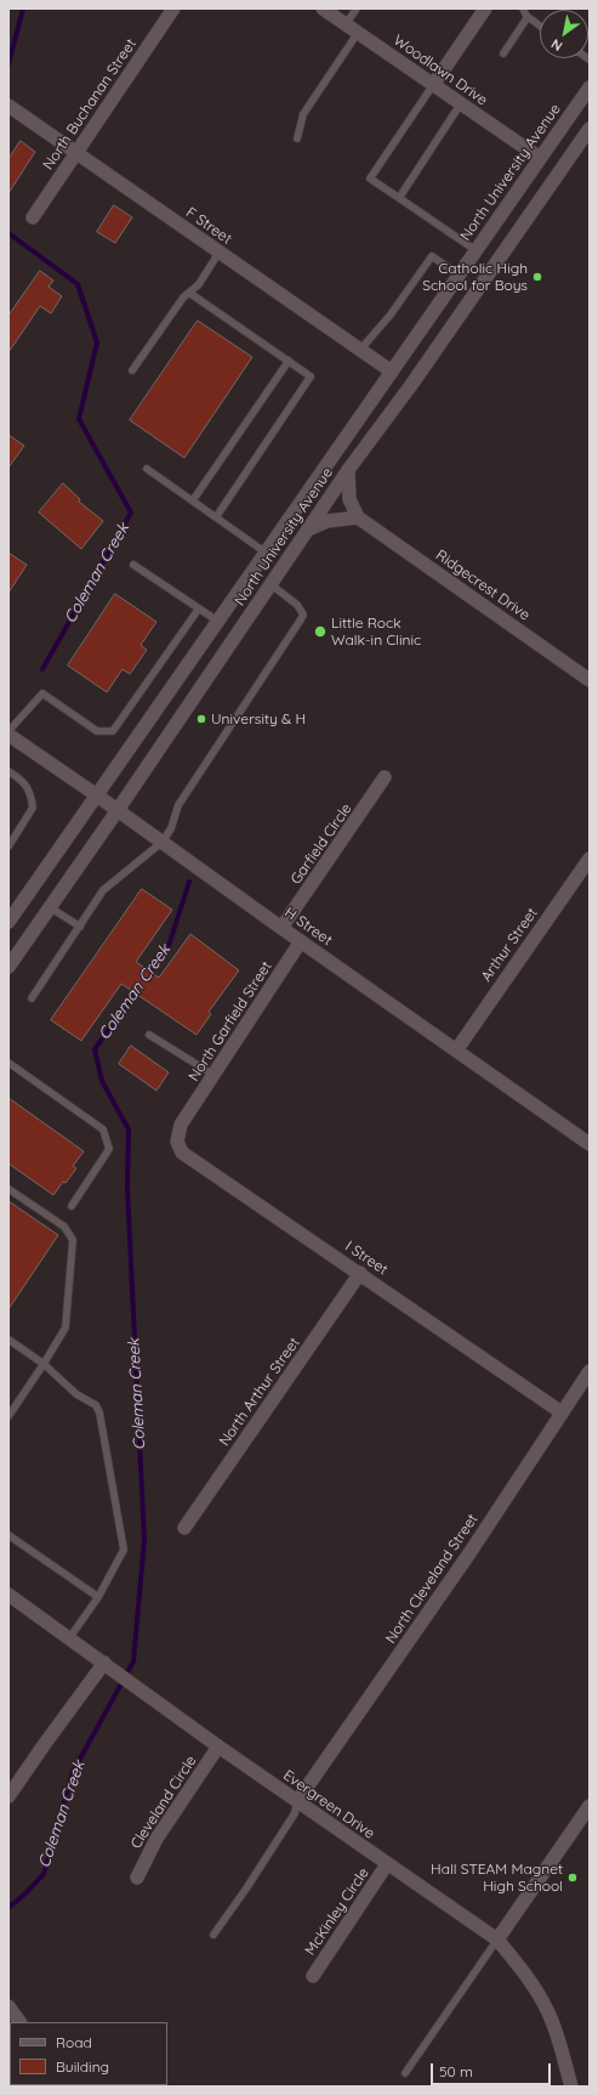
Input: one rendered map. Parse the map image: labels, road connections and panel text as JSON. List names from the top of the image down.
{
  "streets": {
    "street": [
      "Woodlawn Drive",
      "North Buchanan Street",
      "North University Avenue",
      "F Street",
      "Ridgecrest Drive",
      "Garfield Circle",
      "H Street",
      "Arthur Street",
      "North Garfield Street",
      "I Street",
      "North Arthur Street",
      "North Cleveland Street",
      "Cleveland Circle",
      "Evergreen Drive",
      "McKinley Circle"
    ]
  },
  "crossings": [
    ["Woodlawn Drive", "North University Avenue"],
    ["North Buchanan Street", "F Street"],
    ["North University Avenue", "F Street"],
    ["North University Avenue", "H Street"],
    ["Garfield Circle", "H Street"],
    ["H Street", "Arthur Street"],
    ["H Street", "North Garfield Street"],
    ["North Garfield Street", "I Street"],
    ["I Street", "North Arthur Street"],
    ["I Street", "North Cleveland Street"],
    ["North Cleveland Street", "Evergreen Drive"],
    ["Cleveland Circle", "Evergreen Drive"],
    ["Evergreen Drive", "McKinley Circle"]
  ],
  "water": ["Coleman Creek"],
  "places": [
    "Catholic High School for Boys",
    "Little Rock Walk-in Clinic",
    "University & H",
    "Hall STEAM Magnet High School"
  ],
  "legend": ["Road", "Building"],
  "scale_bar": "50 m",
  "north": "bottom left"
}
